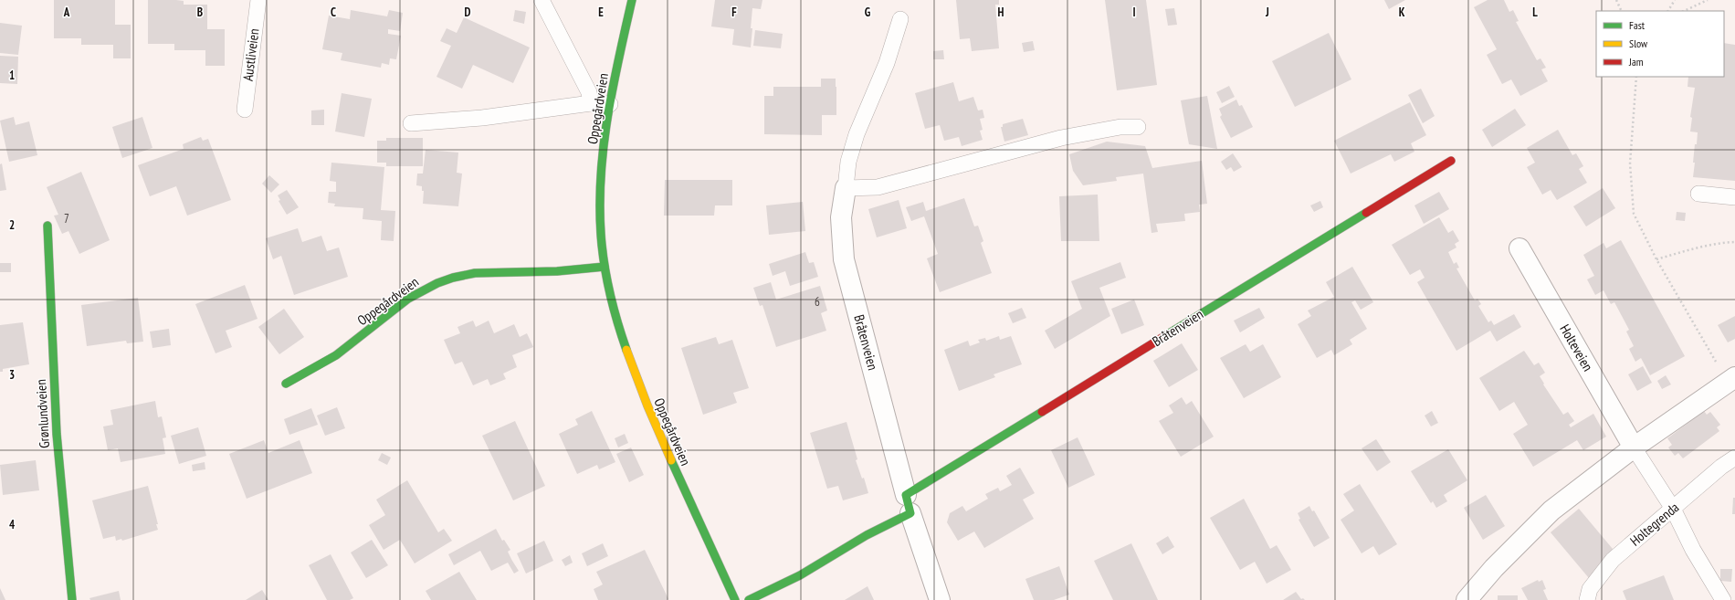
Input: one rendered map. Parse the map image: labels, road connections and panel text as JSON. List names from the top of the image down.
{
  "streets": {
    "street": [
      "Oppegårdveien",
      "Bråtenveien",
      "Holteveien",
      "Grønlundveien"
    ],
    "lane": ["Austliveien", "Holtegrenda"]
  },
  "house_numbers": ["7", "6"],
  "legend": ["Fast", "Slow", "Jam"],
  "grid": {
    "columns": [
      "A",
      "B",
      "C",
      "D",
      "E",
      "F",
      "G",
      "H",
      "I",
      "J",
      "K",
      "L"
    ],
    "rows": [
      "1",
      "2",
      "3",
      "4"
    ]
  }
}
